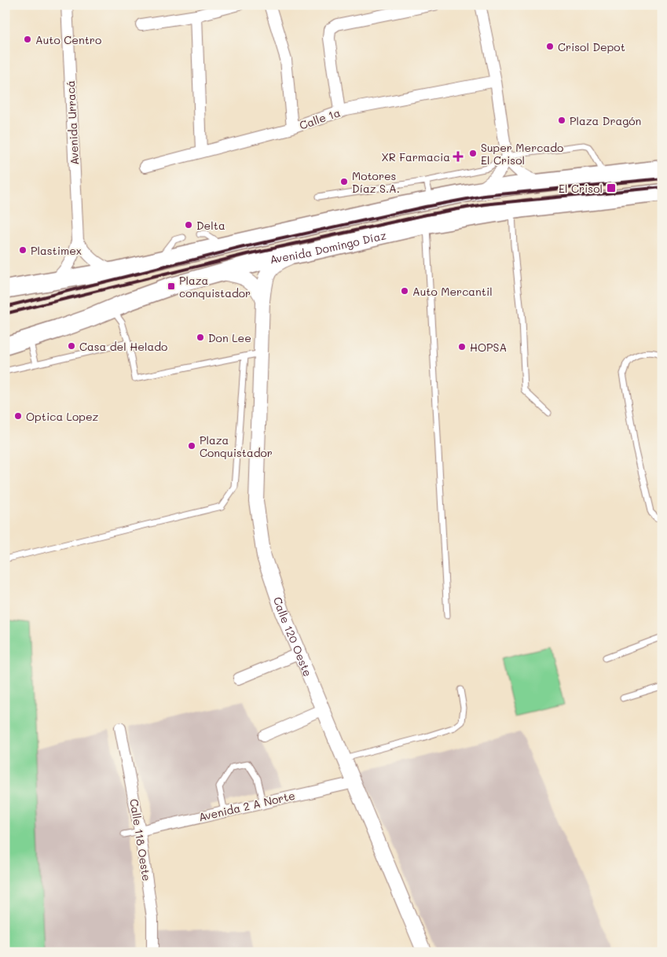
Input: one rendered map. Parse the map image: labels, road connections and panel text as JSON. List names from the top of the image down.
{
  "streets": {
    "main road": ["Avenida Domingo Díaz"],
    "street": [
      "Calle 1a",
      "Avenida Urracá",
      "Calle 120 Oeste",
      "Avenida 2 A Norte",
      "Calle 118 Oeste"
    ]
  },
  "crossings": [
    ["Avenida Urracá", "Avenida Domingo Díaz"],
    ["Avenida Domingo Díaz", "Calle 120 Oeste"],
    ["Calle 120 Oeste", "Avenida 2 A Norte"],
    ["Avenida 2 A Norte", "Calle 118 Oeste"]
  ],
  "places": {
    "other": [
      "Auto Centro",
      "Crisol Depot",
      "Plaza Dragón",
      "Super Mercado El Crisol",
      "Motores Díaz S.A.",
      "Delta",
      "Plastimex",
      "Auto Mercantil",
      "Don Lee",
      "Casa del Helado",
      "HOPSA",
      "Optica Lopez",
      "Plaza Conquistador"
    ],
    "health": ["XR Farmacia"],
    "transit": ["El Crisol", "Plaza conquistador"]
  }
}
